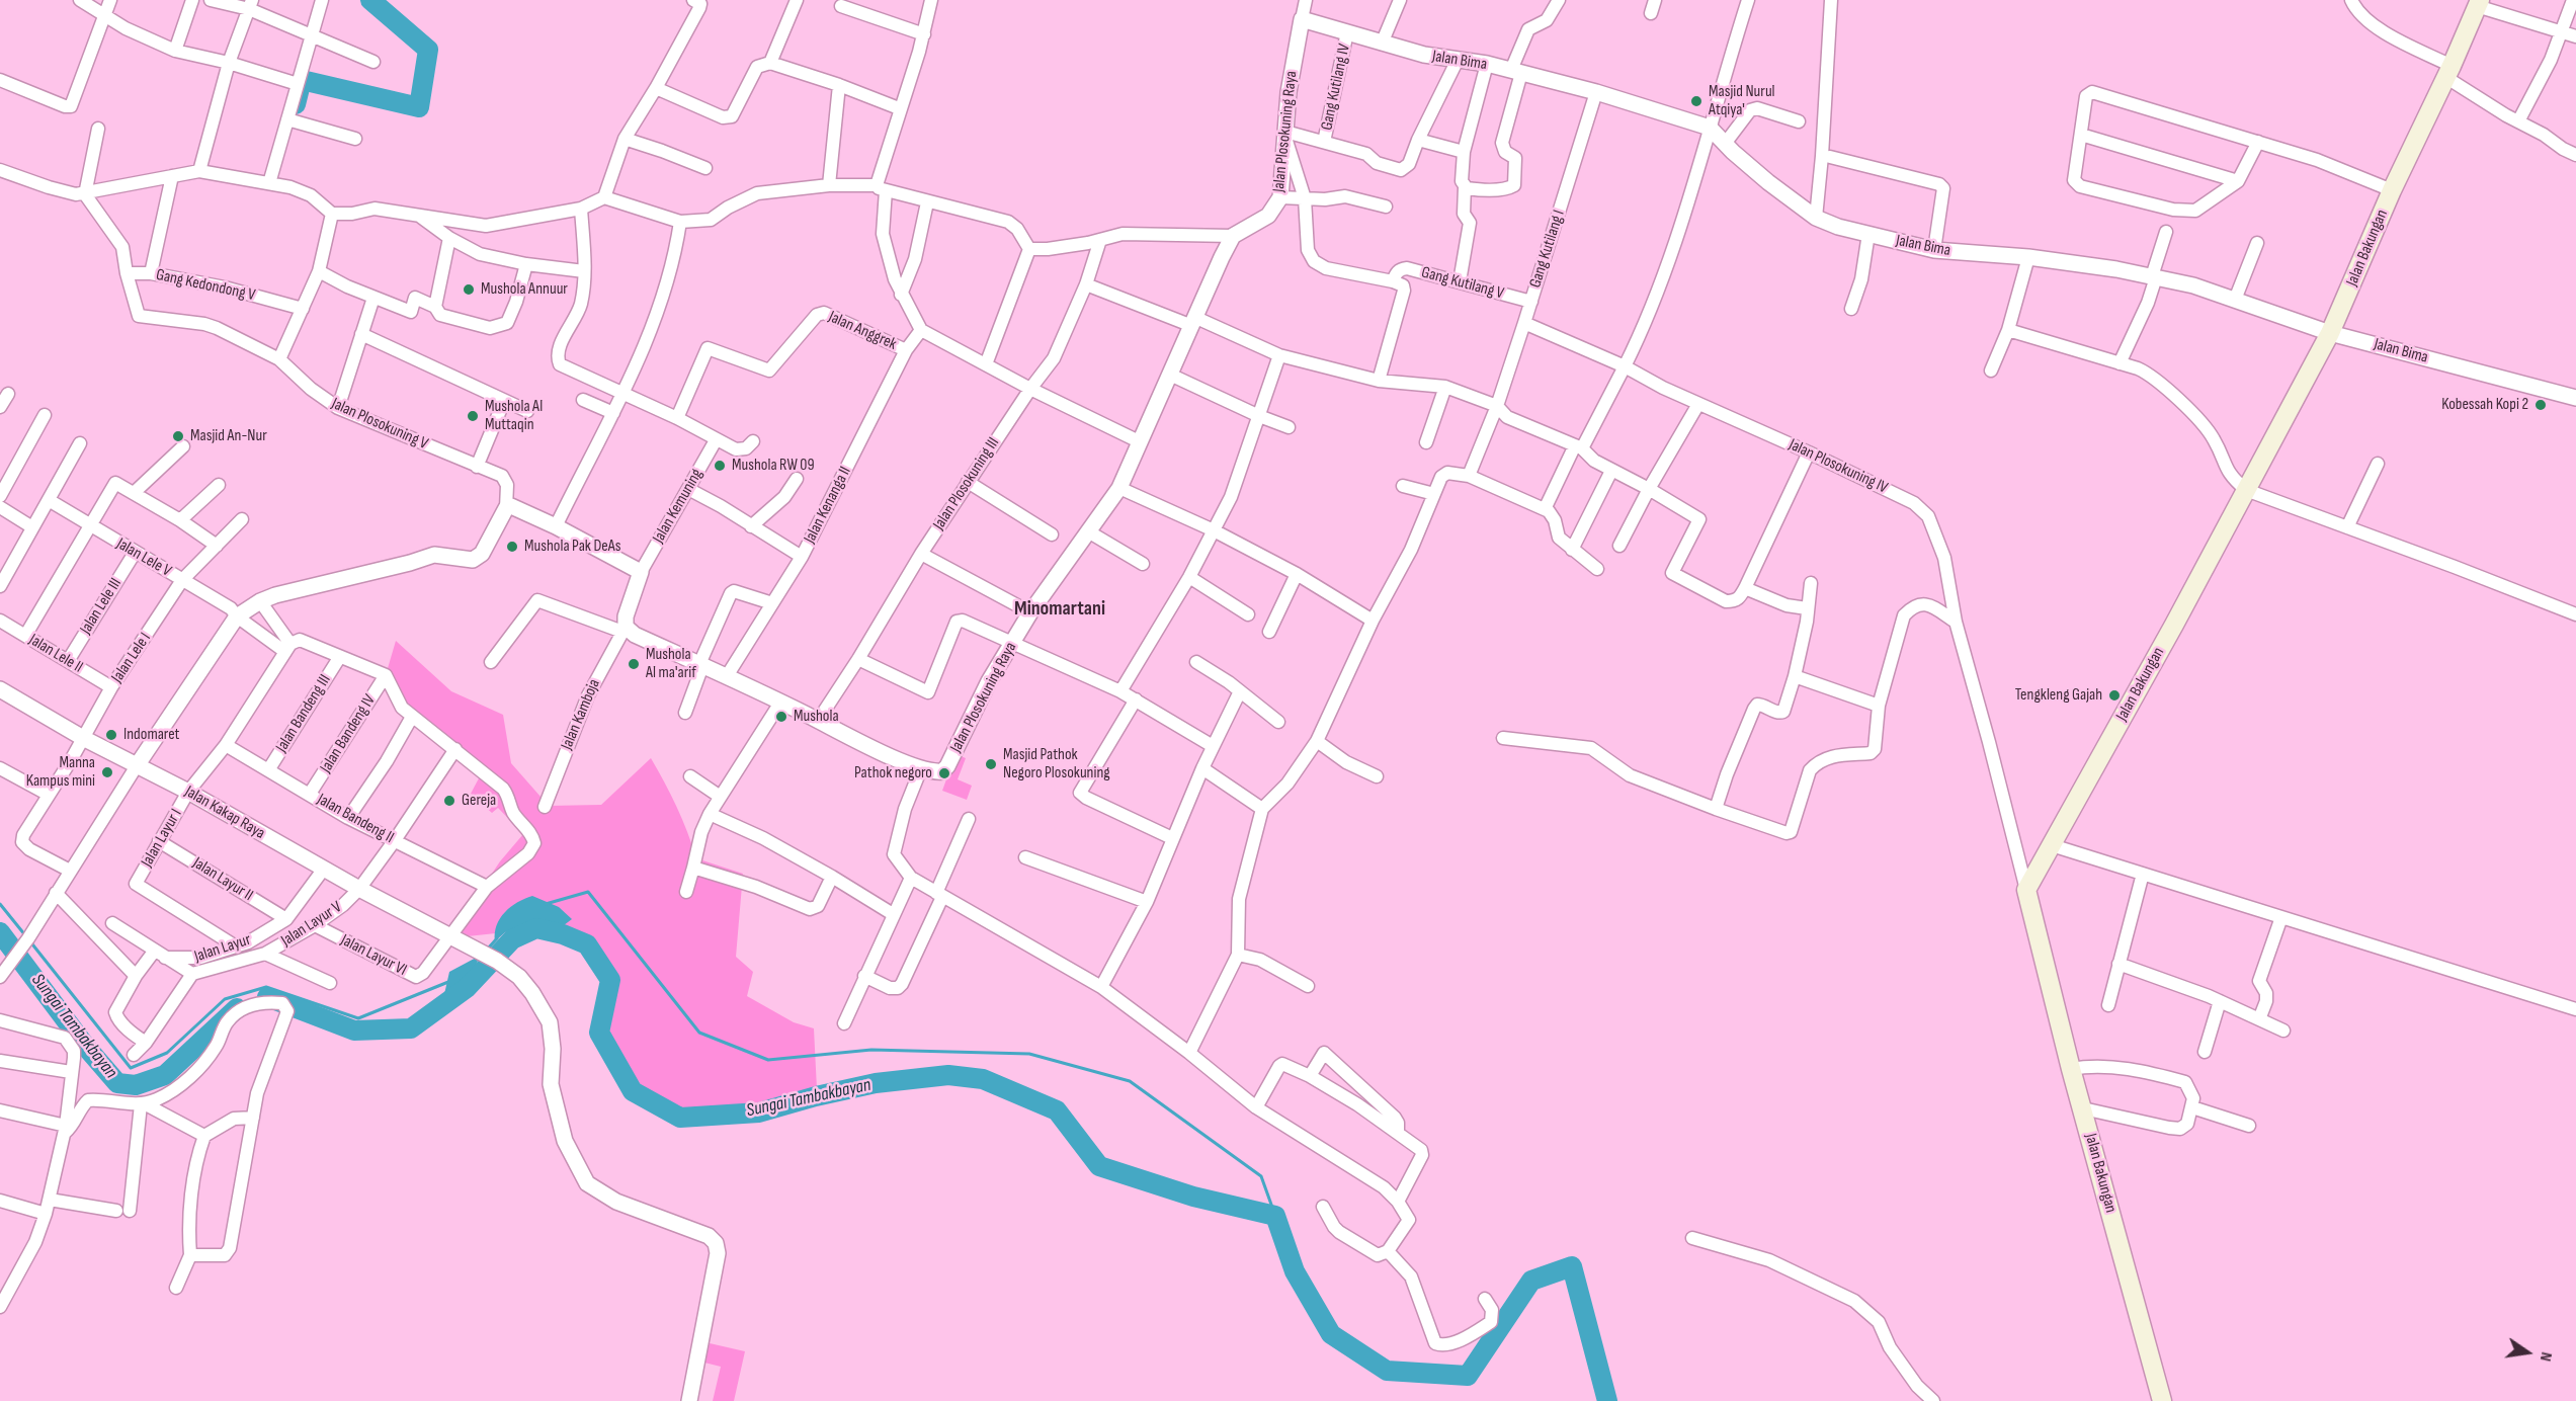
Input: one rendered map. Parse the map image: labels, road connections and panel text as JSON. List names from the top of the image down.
{
  "streets": {
    "main road": ["Jalan Bakungan"],
    "street": [
      "Jalan Bima",
      "Gang Kutilang IV",
      "Jalan Plosokuning Raya",
      "Gang Kutilang I",
      "Gang Kutilang V",
      "Gang Kedondong V",
      "Jalan Anggrek",
      "Jalan Plosokuning V",
      "Jalan Plosokuning IV",
      "Jalan Plosokuning III",
      "Jalan Kenanga II",
      "Jalan Kemuning",
      "Jalan Lele V",
      "Jalan Lele III",
      "Jalan Lele II",
      "Jalan Lele I",
      "Jalan Bandeng III",
      "Jalan Kamboja",
      "Jalan Bandeng IV",
      "Jalan Kakap Raya",
      "Jalan Bandeng II",
      "Jalan Layur I",
      "Jalan Layur II",
      "Jalan Layur V",
      "Jalan Layur",
      "Jalan Layur VI"
    ]
  },
  "crossings": [
    ["Jalan Bima", "Gang Kutilang IV"],
    ["Jalan Bima", "Jalan Plosokuning Raya"],
    ["Jalan Bima", "Jalan Bakungan"],
    ["Jalan Bima", "Gang Kutilang I"],
    ["Jalan Bakungan", "Jalan Plosokuning IV"],
    ["Gang Kutilang I", "Gang Kutilang V"],
    ["Gang Kutilang I", "Jalan Plosokuning IV"],
    ["Gang Kedondong V", "Jalan Plosokuning V"],
    ["Jalan Anggrek", "Jalan Kenanga II"],
    ["Jalan Lele V", "Jalan Lele III"],
    ["Jalan Lele V", "Jalan Lele I"],
    ["Jalan Lele III", "Jalan Lele II"],
    ["Jalan Lele II", "Jalan Lele I"],
    ["Jalan Lele I", "Jalan Kakap Raya"],
    ["Jalan Bandeng III", "Jalan Bandeng II"],
    ["Jalan Bandeng IV", "Jalan Bandeng II"],
    ["Jalan Kakap Raya", "Jalan Layur I"],
    ["Jalan Kakap Raya", "Jalan Layur V"],
    ["Jalan Kakap Raya", "Jalan Layur"],
    ["Jalan Kakap Raya", "Jalan Layur VI"],
    ["Jalan Bandeng II", "Jalan Layur V"],
    ["Jalan Layur I", "Jalan Layur II"],
    ["Jalan Layur I", "Jalan Layur"],
    ["Jalan Layur II", "Jalan Layur"],
    ["Jalan Layur V", "Jalan Layur VI"]
  ],
  "districts": ["Minomartani"],
  "water": ["Sungai Tambakbayan"],
  "places": [
    "Masjid Nurul Atqiya'",
    "Mushola Annuur",
    "Kobessah Kopi 2",
    "Mushola Al Muttaqin",
    "Masjid An-Nur",
    "Mushola RW 09",
    "Mushola Pak DeAs",
    "Mushola Al ma'arif",
    "Tengkleng Gajah",
    "Mushola",
    "Indomaret",
    "Masjid Pathok Negoro Plosokuning",
    "Manna Kampus mini",
    "Pathok negoro",
    "Gereja"
  ],
  "north": "right"
}
